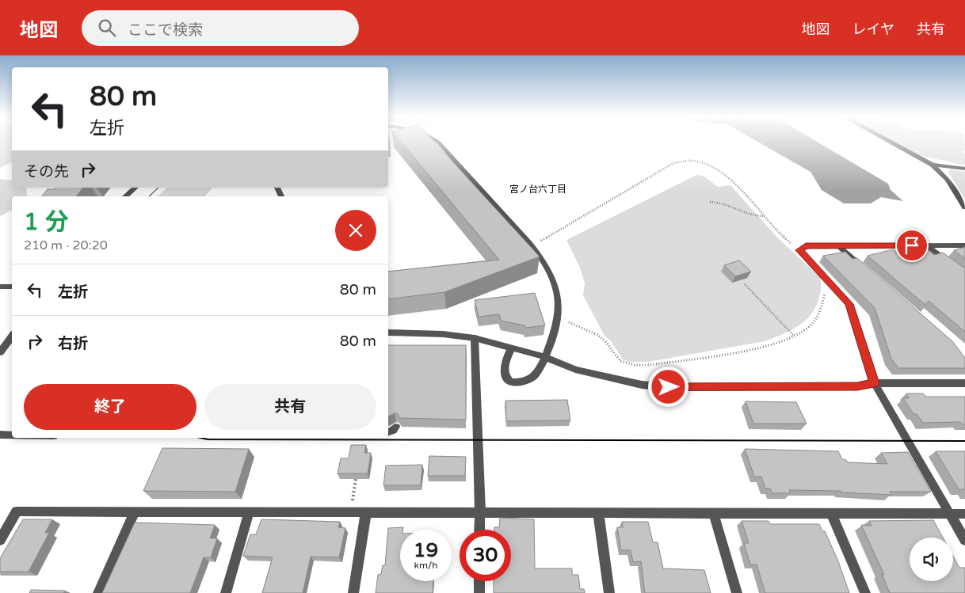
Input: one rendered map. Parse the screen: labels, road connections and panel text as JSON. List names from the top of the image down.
{
  "districts": ["宮ノ台六丁目"],
  "page": {
    "header": "地図",
    "search": "ここで検索",
    "nav": ["地図", "レイヤ", "共有"],
    "turn": ["80 m", "左折"],
    "then": "その先",
    "heading": ["1 分", "210 m · 20:20"],
    "list": [
      {
        "name": "左折",
        "value": "80 m"
      },
      {
        "name": "右折",
        "value": "80 m"
      }
    ],
    "buttons": ["終了", "共有"],
    "speed": "19 km/h",
    "limit": "30"
  }
}
